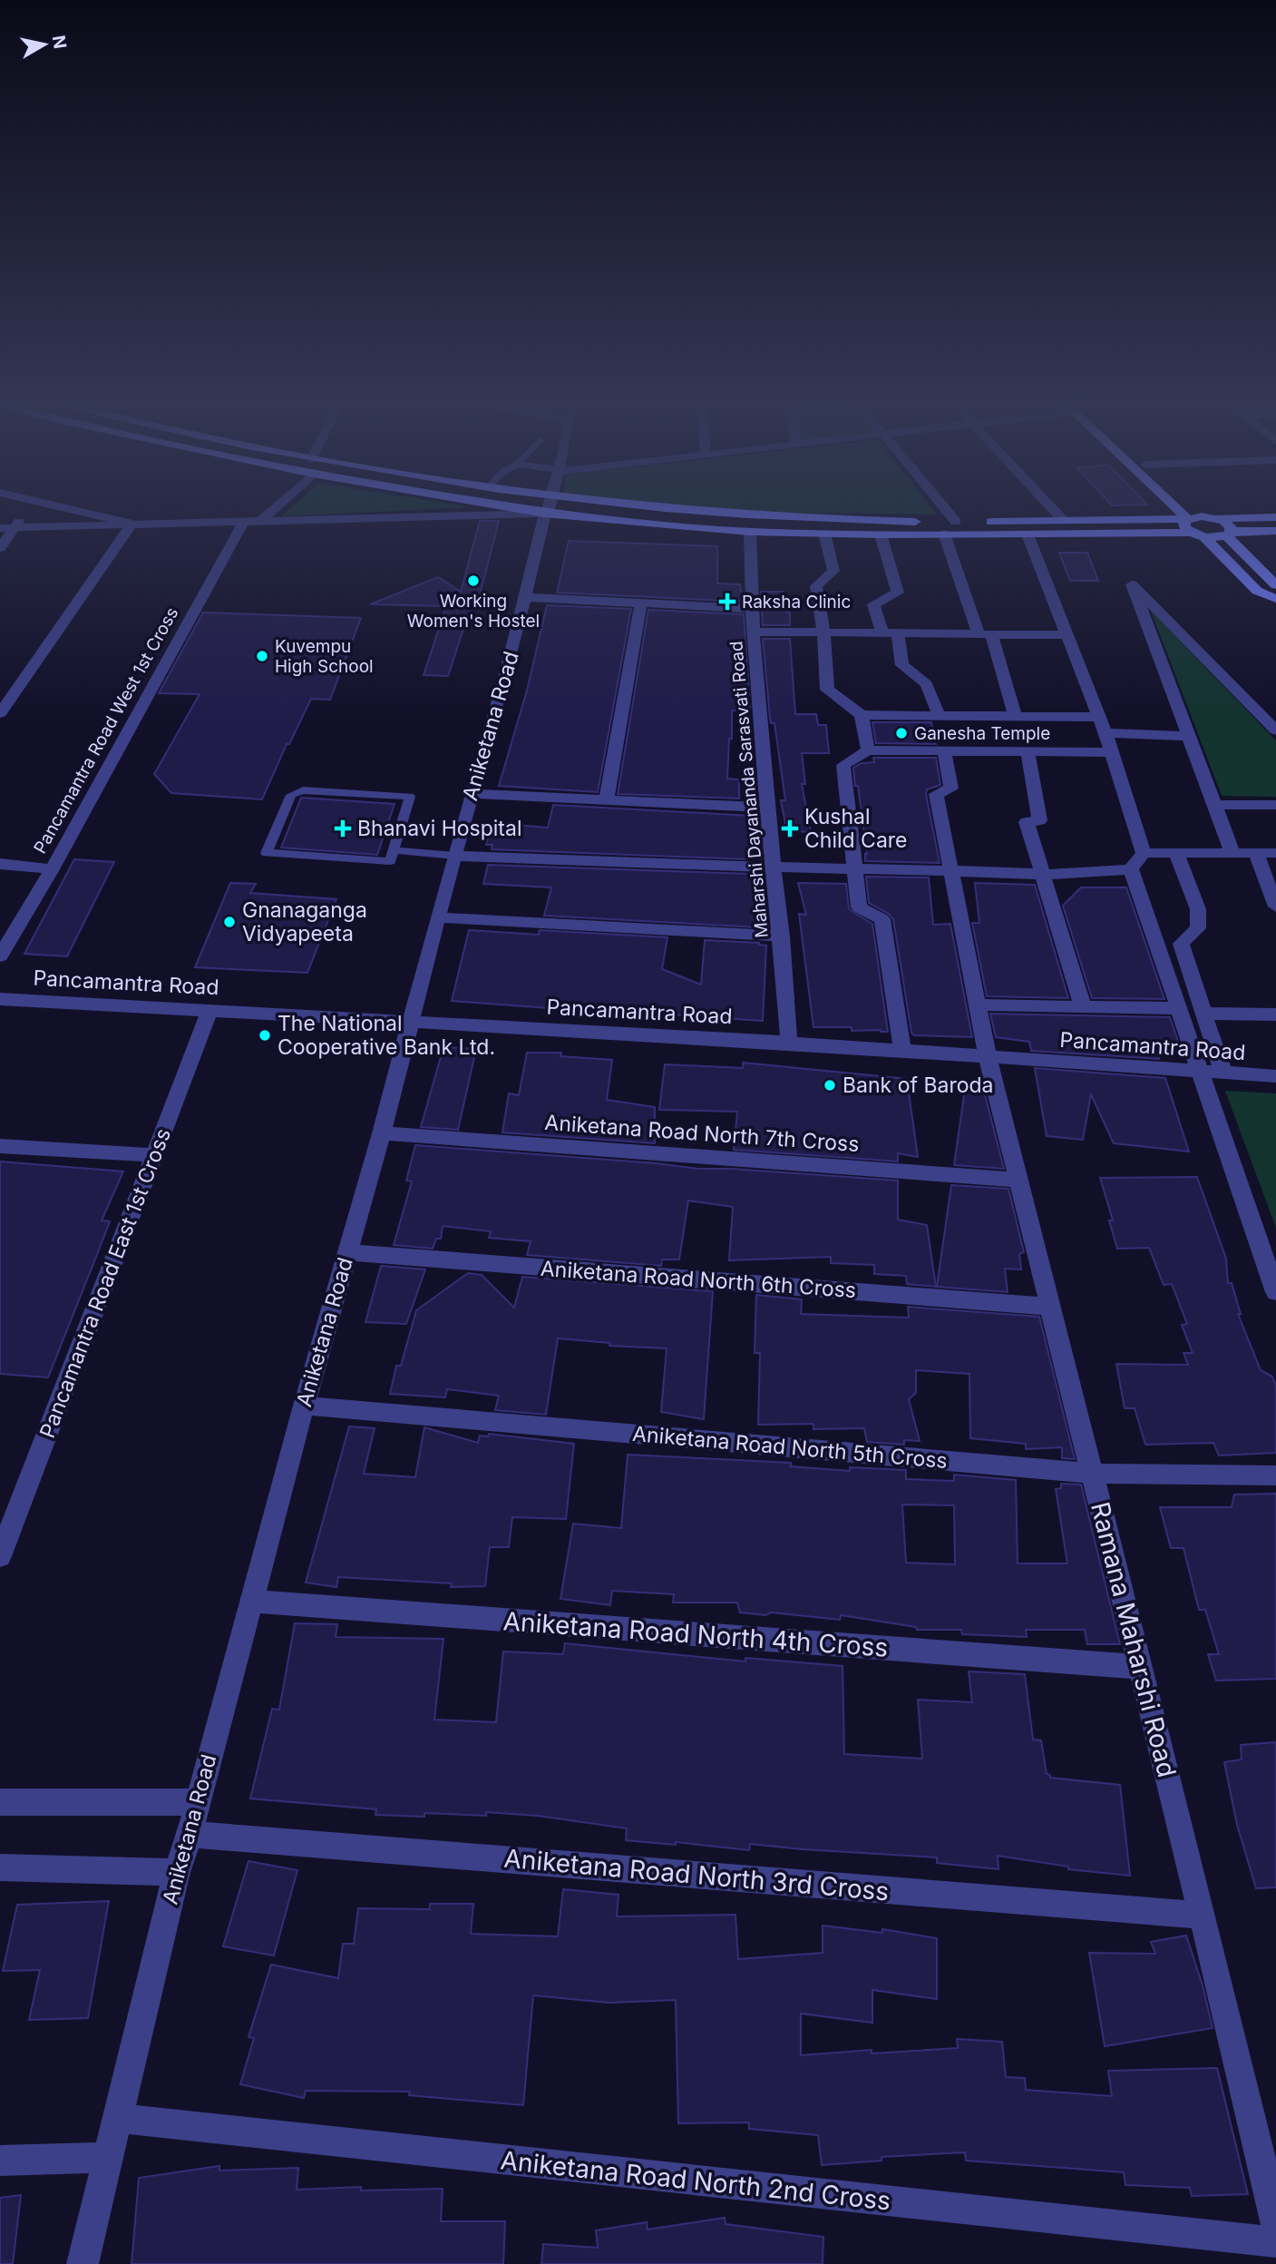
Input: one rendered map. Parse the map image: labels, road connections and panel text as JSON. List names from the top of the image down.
{
  "streets": {
    "street": [
      "Aniketana Road",
      "Pancamantra Road West 1st Cross",
      "Maharshi Dayananda Sarasvati Road",
      "Pancamantra Road",
      "Aniketana Road North 7th Cross",
      "Aniketana Road North 6th Cross",
      "Pancamantra Road East 1st Cross",
      "Aniketana Road North 5th Cross",
      "Aniketana Road North 4th Cross",
      "Ramana Maharshi Road",
      "Aniketana Road North 3rd Cross",
      "Aniketana Road North 2nd Cross"
    ]
  },
  "crossings": [
    ["Aniketana Road", "Pancamantra Road"],
    ["Aniketana Road", "Aniketana Road North 7th Cross"],
    ["Aniketana Road", "Aniketana Road North 6th Cross"],
    ["Aniketana Road", "Aniketana Road North 5th Cross"],
    ["Aniketana Road", "Aniketana Road North 4th Cross"],
    ["Aniketana Road", "Aniketana Road North 3rd Cross"],
    ["Aniketana Road", "Aniketana Road North 2nd Cross"],
    ["Maharshi Dayananda Sarasvati Road", "Pancamantra Road"],
    ["Pancamantra Road", "Pancamantra Road East 1st Cross"],
    ["Pancamantra Road", "Ramana Maharshi Road"],
    ["Aniketana Road North 7th Cross", "Ramana Maharshi Road"],
    ["Aniketana Road North 6th Cross", "Ramana Maharshi Road"],
    ["Aniketana Road North 5th Cross", "Ramana Maharshi Road"],
    ["Aniketana Road North 4th Cross", "Ramana Maharshi Road"],
    ["Ramana Maharshi Road", "Aniketana Road North 3rd Cross"]
  ],
  "places": {
    "other": [
      "Working Women's Hostel",
      "Kuvempu High School",
      "Ganesha Temple",
      "Gnanaganga Vidyapeeta",
      "The National Cooperative Bank Ltd.",
      "Bank of Baroda"
    ],
    "health": ["Raksha Clinic", "Bhanavi Hospital", "Kushal Child Care"]
  },
  "north": "right"
}
